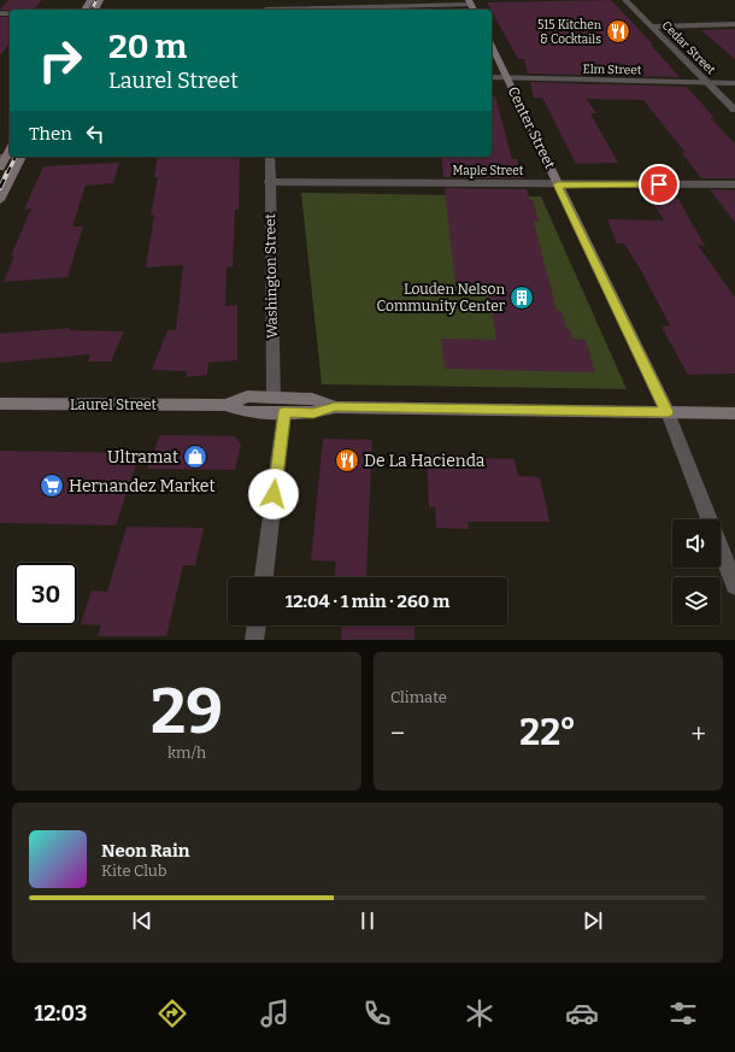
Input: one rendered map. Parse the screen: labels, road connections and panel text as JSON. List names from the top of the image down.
{
  "streets": {
    "main road": ["Center Street", "Laurel Street"],
    "street": [
      "Cedar Street",
      "Elm Street",
      "Maple Street",
      "Washington Street"
    ]
  },
  "crossings": [
    ["Cedar Street", "Elm Street"],
    ["Elm Street", "Center Street"],
    ["Center Street", "Maple Street"],
    ["Center Street", "Laurel Street"],
    ["Maple Street", "Washington Street"],
    ["Washington Street", "Laurel Street"]
  ],
  "places": {
    "restaurant": ["515 Kitchen & Cocktails", "De La Hacienda"],
    "building": ["Louden Nelson Community Center"],
    "shop": ["Ultramat"],
    "supermarket": ["Hernandez Market"]
  },
  "page": {
    "turn": ["20 m", "Laurel Street"],
    "then": "Then",
    "limit": "30",
    "trip": "12:04 · 1 min · 260 m",
    "tile": [
      ["29", "km/h"],
      "Climate"
    ],
    "heat": ["−", "22°", "+"],
    "song": ["Neon Rain", "Kite Club"],
    "tabs": "12:03"
  }
}
